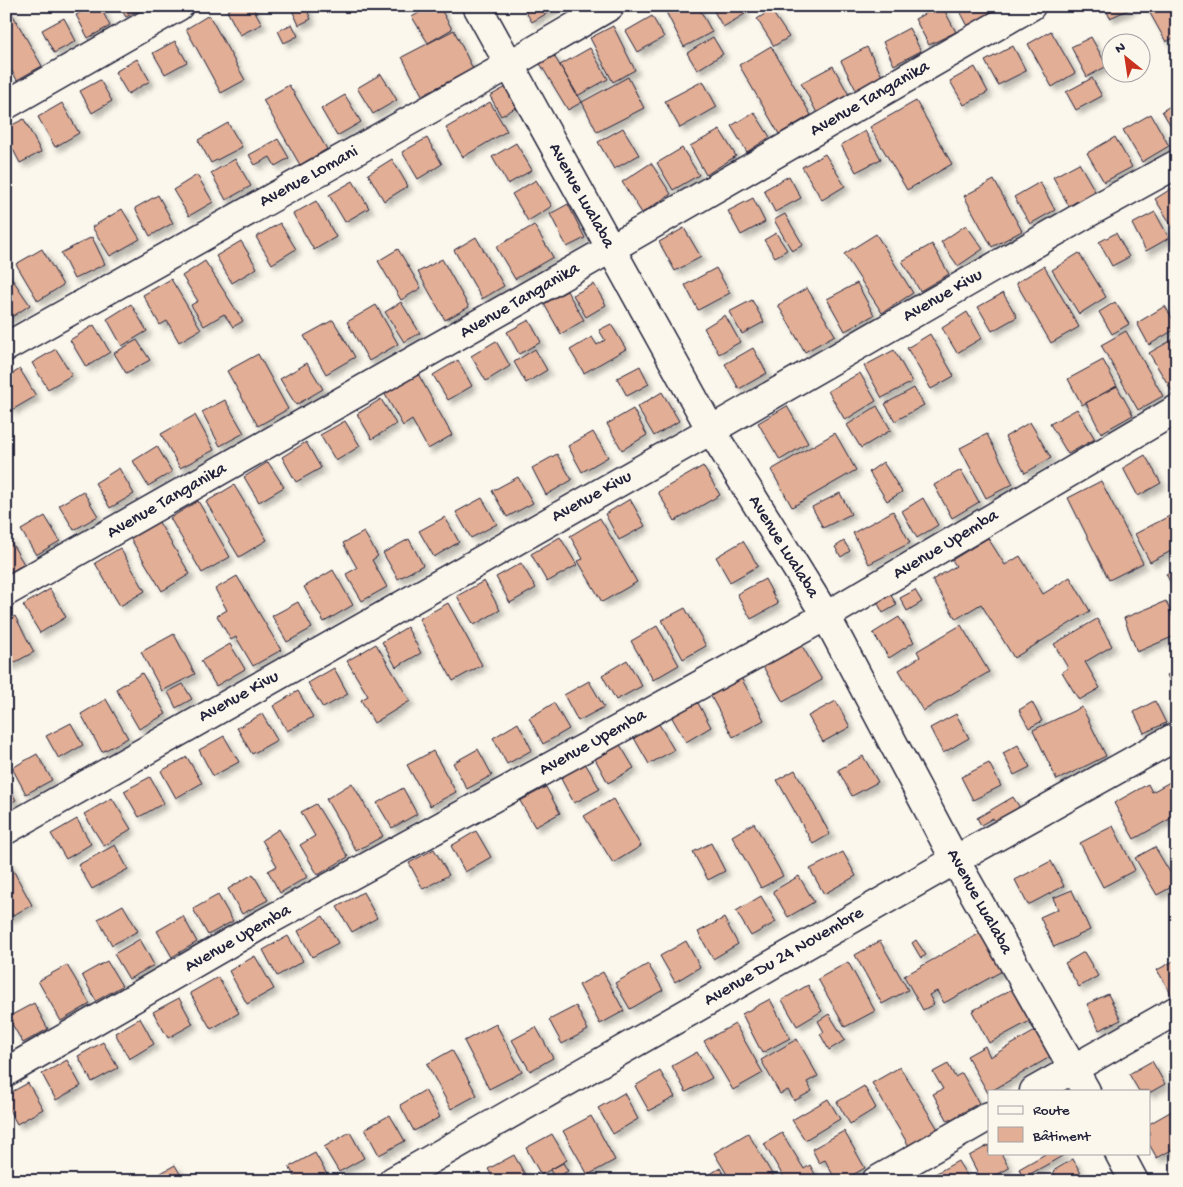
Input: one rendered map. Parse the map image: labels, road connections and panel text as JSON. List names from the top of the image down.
{
  "streets": {
    "street": [
      "Avenue Tanganika",
      "Avenue Lomani",
      "Avenue Lualaba",
      "Avenue Kivu",
      "Avenue Upemba",
      "Avenue Du 24 Novembre"
    ]
  },
  "crossings": [
    ["Avenue Tanganika", "Avenue Lualaba"],
    ["Avenue Lomani", "Avenue Lualaba"],
    ["Avenue Lualaba", "Avenue Kivu"],
    ["Avenue Lualaba", "Avenue Upemba"],
    ["Avenue Lualaba", "Avenue Du 24 Novembre"]
  ],
  "legend": ["Route", "Bâtiment"],
  "north": "top left"
}
